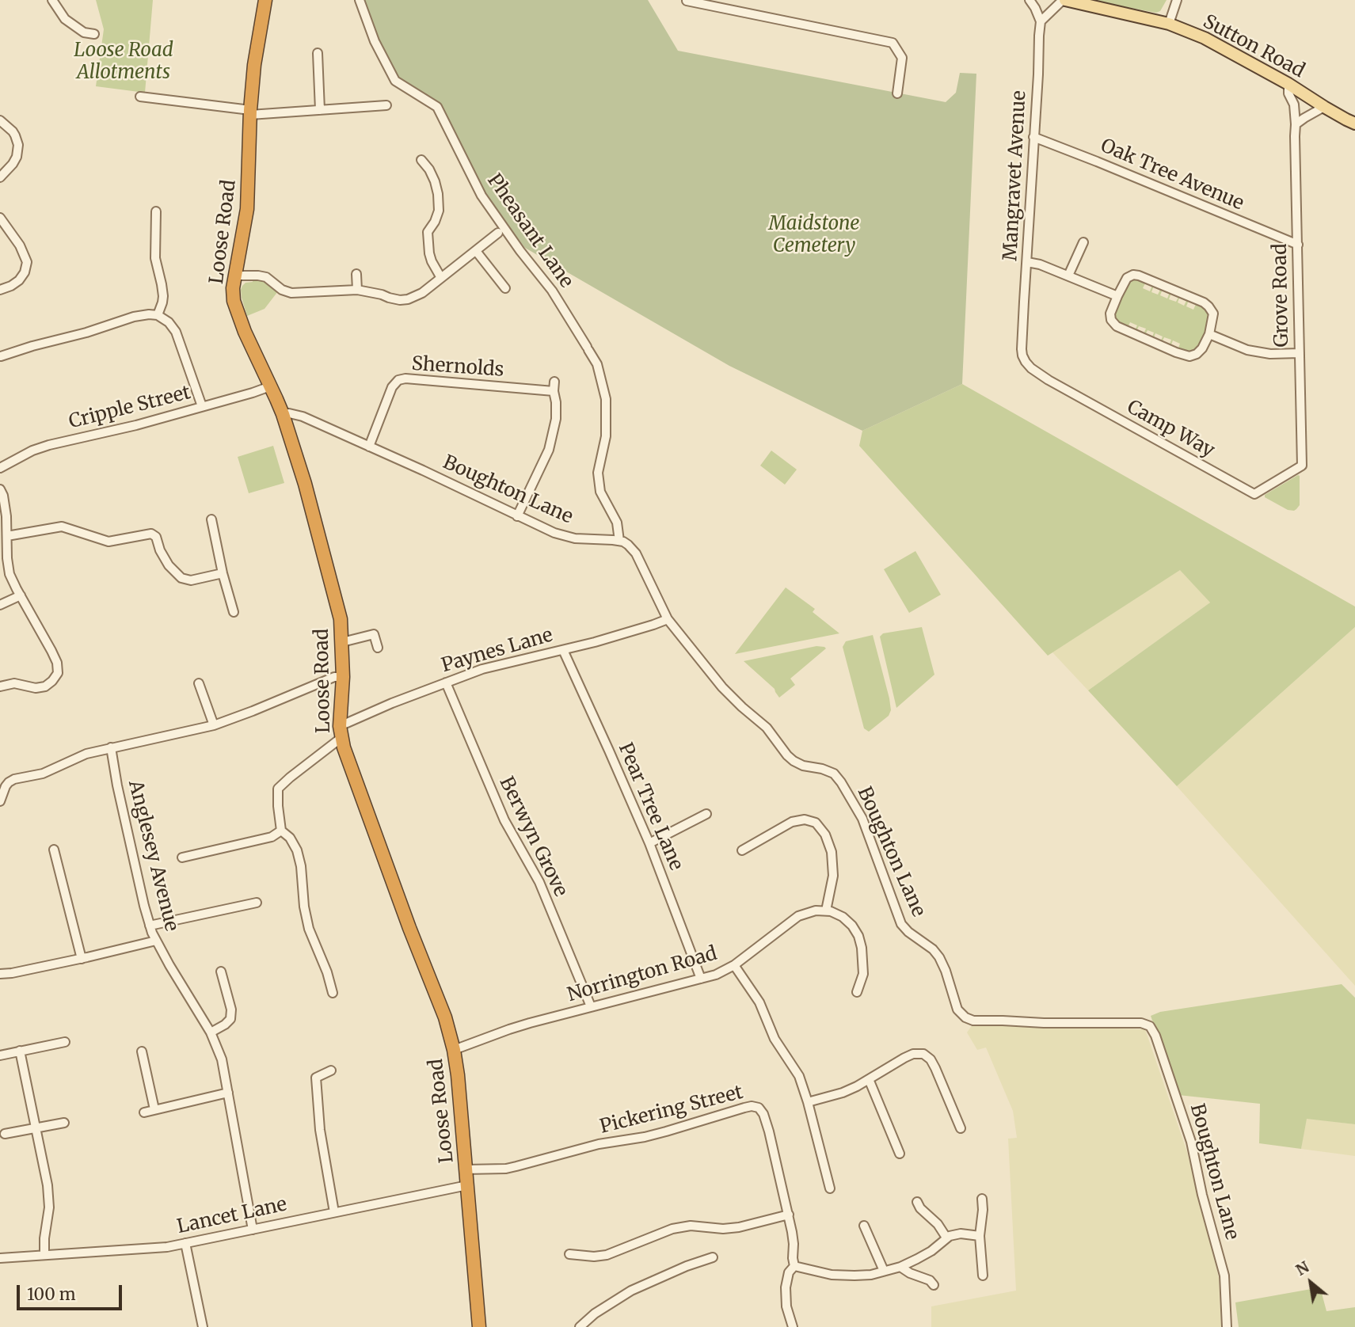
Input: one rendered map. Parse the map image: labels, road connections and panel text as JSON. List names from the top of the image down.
{
  "streets": {
    "highway": ["Loose Road"],
    "main road": ["Sutton Road"],
    "street": [
      "Oak Tree Avenue",
      "Mangravet Avenue",
      "Pheasant Lane",
      "Grove Road",
      "Shernolds",
      "Cripple Street",
      "Camp Way",
      "Boughton Lane",
      "Paynes Lane",
      "Pear Tree Lane",
      "Berwyn Grove",
      "Anglesey Avenue",
      "Norrington Road",
      "Pickering Street",
      "Lancet Lane"
    ]
  },
  "crossings": [
    ["Sutton Road", "Grove Road"],
    ["Oak Tree Avenue", "Mangravet Avenue"],
    ["Oak Tree Avenue", "Grove Road"],
    ["Mangravet Avenue", "Camp Way"],
    ["Pheasant Lane", "Boughton Lane"],
    ["Loose Road", "Cripple Street"],
    ["Loose Road", "Boughton Lane"],
    ["Loose Road", "Paynes Lane"],
    ["Loose Road", "Norrington Road"],
    ["Loose Road", "Pickering Street"],
    ["Loose Road", "Lancet Lane"],
    ["Grove Road", "Camp Way"],
    ["Shernolds", "Boughton Lane"],
    ["Boughton Lane", "Paynes Lane"],
    ["Paynes Lane", "Pear Tree Lane"],
    ["Paynes Lane", "Berwyn Grove"],
    ["Pear Tree Lane", "Norrington Road"],
    ["Berwyn Grove", "Norrington Road"],
    ["Anglesey Avenue", "Lancet Lane"]
  ],
  "parks": ["Loose Road Allotments", "Maidstone Cemetery"],
  "scale_bar": "100 m",
  "north": "top left"
}
